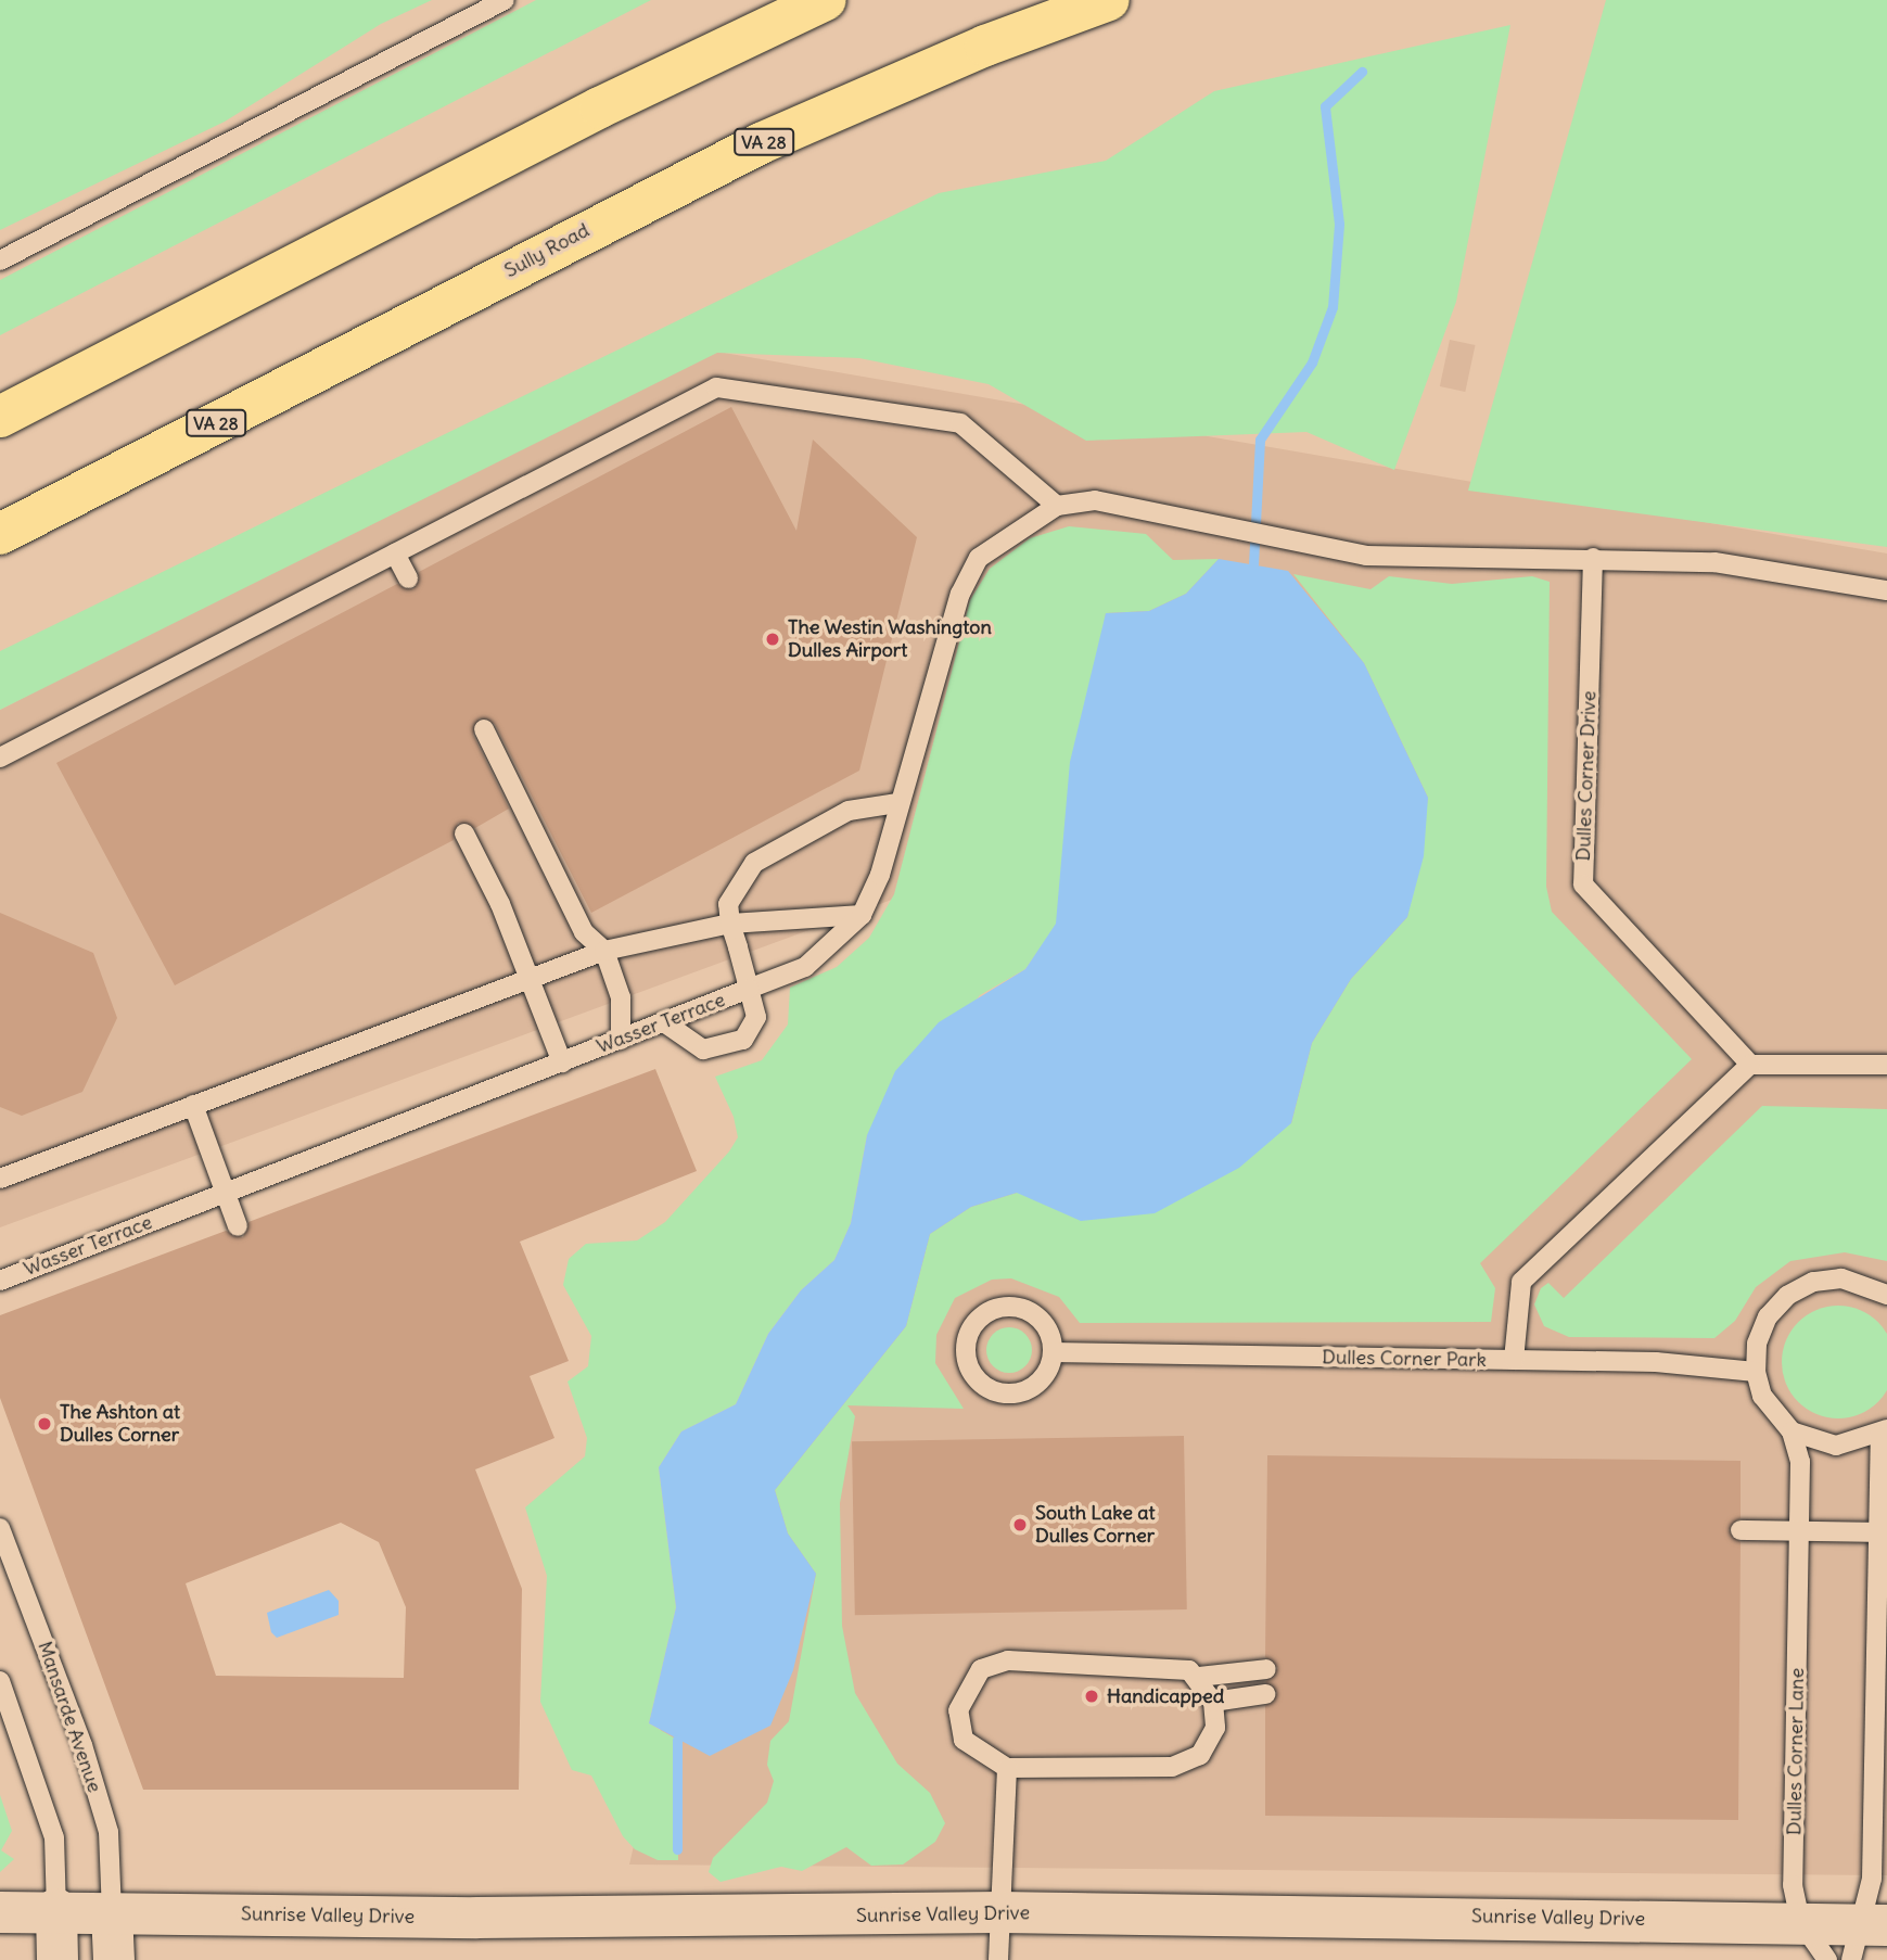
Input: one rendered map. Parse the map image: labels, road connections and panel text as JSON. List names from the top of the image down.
{
  "streets": {
    "highway": ["VA 28", "Sully Road"],
    "main road": ["Sunrise Valley Drive"],
    "lane": [
      "Dulles Corner Drive",
      "Wasser Terrace",
      "Dulles Corner Park",
      "Mansarde Avenue",
      "Dulles Corner Lane"
    ]
  },
  "crossings": [
    ["Mansarde Avenue", "Sunrise Valley Drive"],
    ["Dulles Corner Lane", "Sunrise Valley Drive"]
  ],
  "places": [
    "The Westin Washington Dulles Airport",
    "The Ashton at Dulles Corner",
    "South Lake at Dulles Corner",
    "Handicapped"
  ]
}
